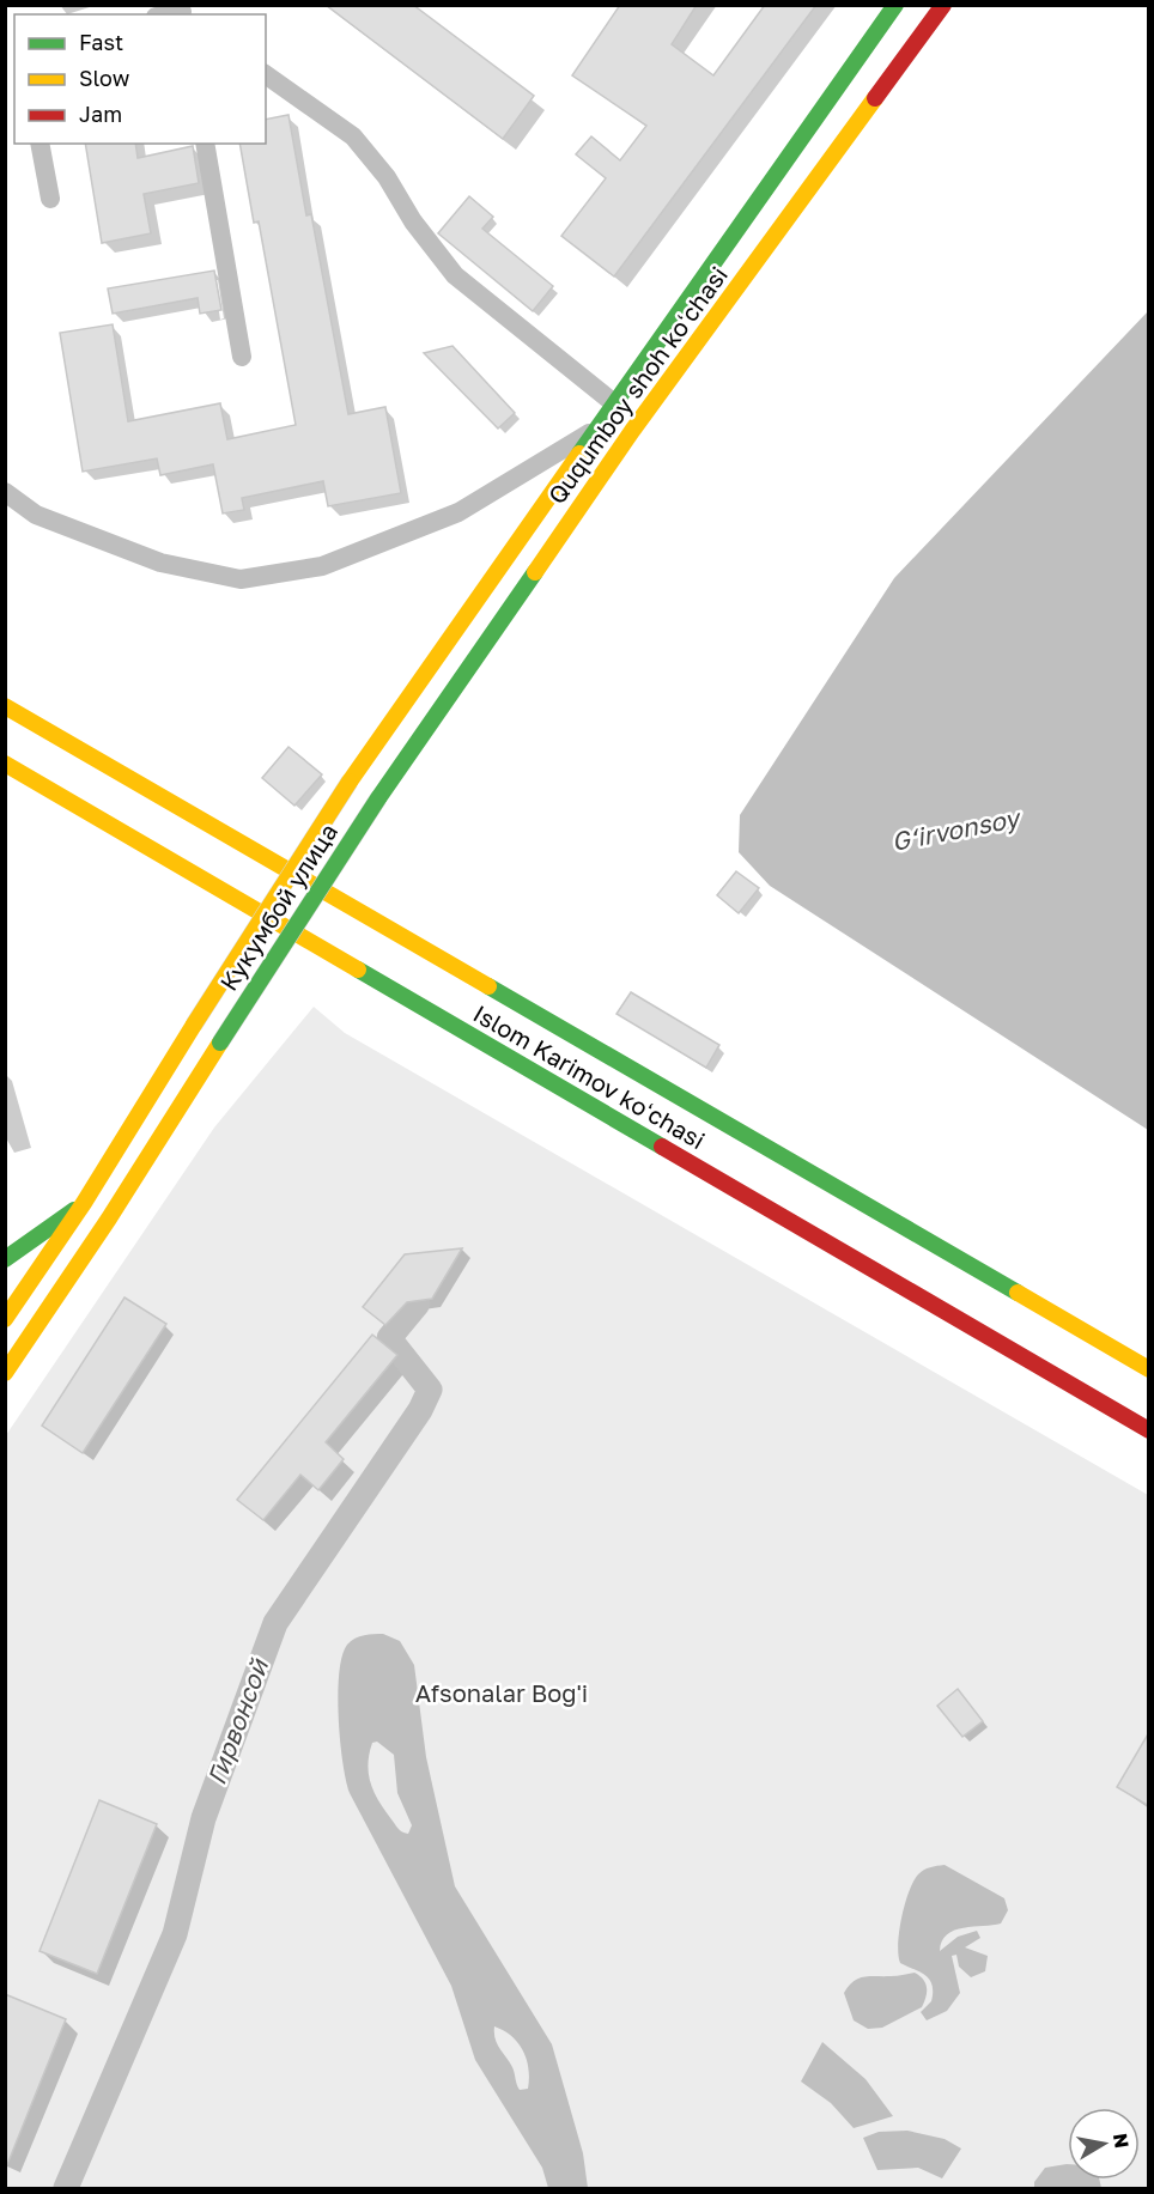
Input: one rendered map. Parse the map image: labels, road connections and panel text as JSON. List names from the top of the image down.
{
  "streets": {
    "main road": ["Ququmboy shoh koʻchasi", "Кукумбой улица", "Islom Karimov koʻchasi"]
  },
  "crossings": [
    ["Ququmboy shoh koʻchasi", "Кукумбой улица"]
  ],
  "water": ["G‘irvonsoy", "Гирвонсой"],
  "parks": ["Afsonalar Bog'i"],
  "legend": ["Fast", "Slow", "Jam"],
  "north": "right"
}
